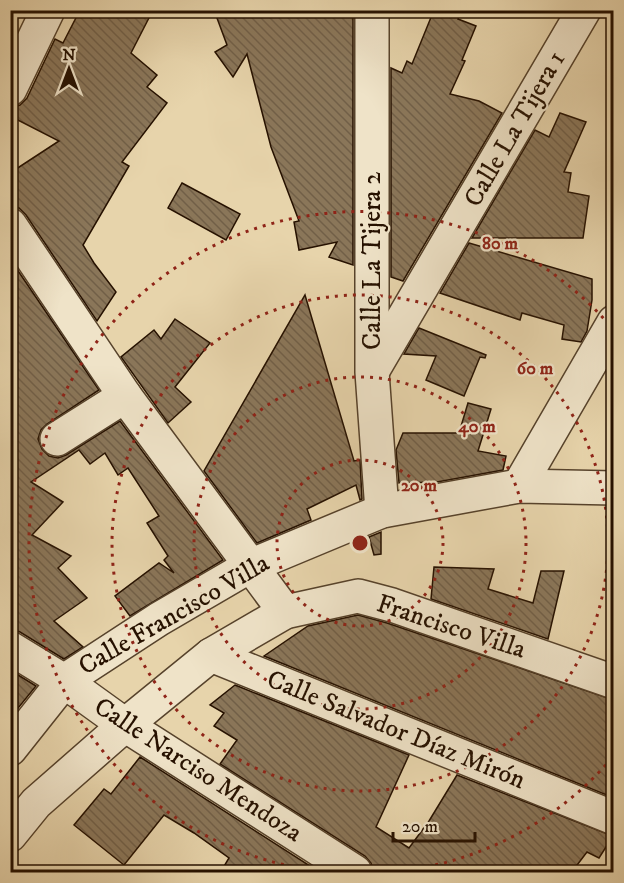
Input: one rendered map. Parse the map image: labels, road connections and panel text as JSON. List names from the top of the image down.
{
  "streets": {
    "street": [
      "Calle La Tijera 1",
      "Calle La Tijera 2",
      "Calle Francisco Villa",
      "Francisco Villa",
      "Calle Salvador Díaz Mirón",
      "Calle Narciso Mendoza"
    ]
  },
  "crossings": [
    ["Calle La Tijera 1", "Calle La Tijera 2"],
    ["Calle La Tijera 2", "Calle Francisco Villa"],
    ["Calle Francisco Villa", "Francisco Villa"],
    ["Calle Francisco Villa", "Calle Salvador Díaz Mirón"],
    ["Calle Francisco Villa", "Calle Narciso Mendoza"]
  ],
  "scale_bar": "20 m",
  "north": "top",
  "rings": [
    "80 m",
    "60 m",
    "40 m",
    "20 m"
  ]
}
